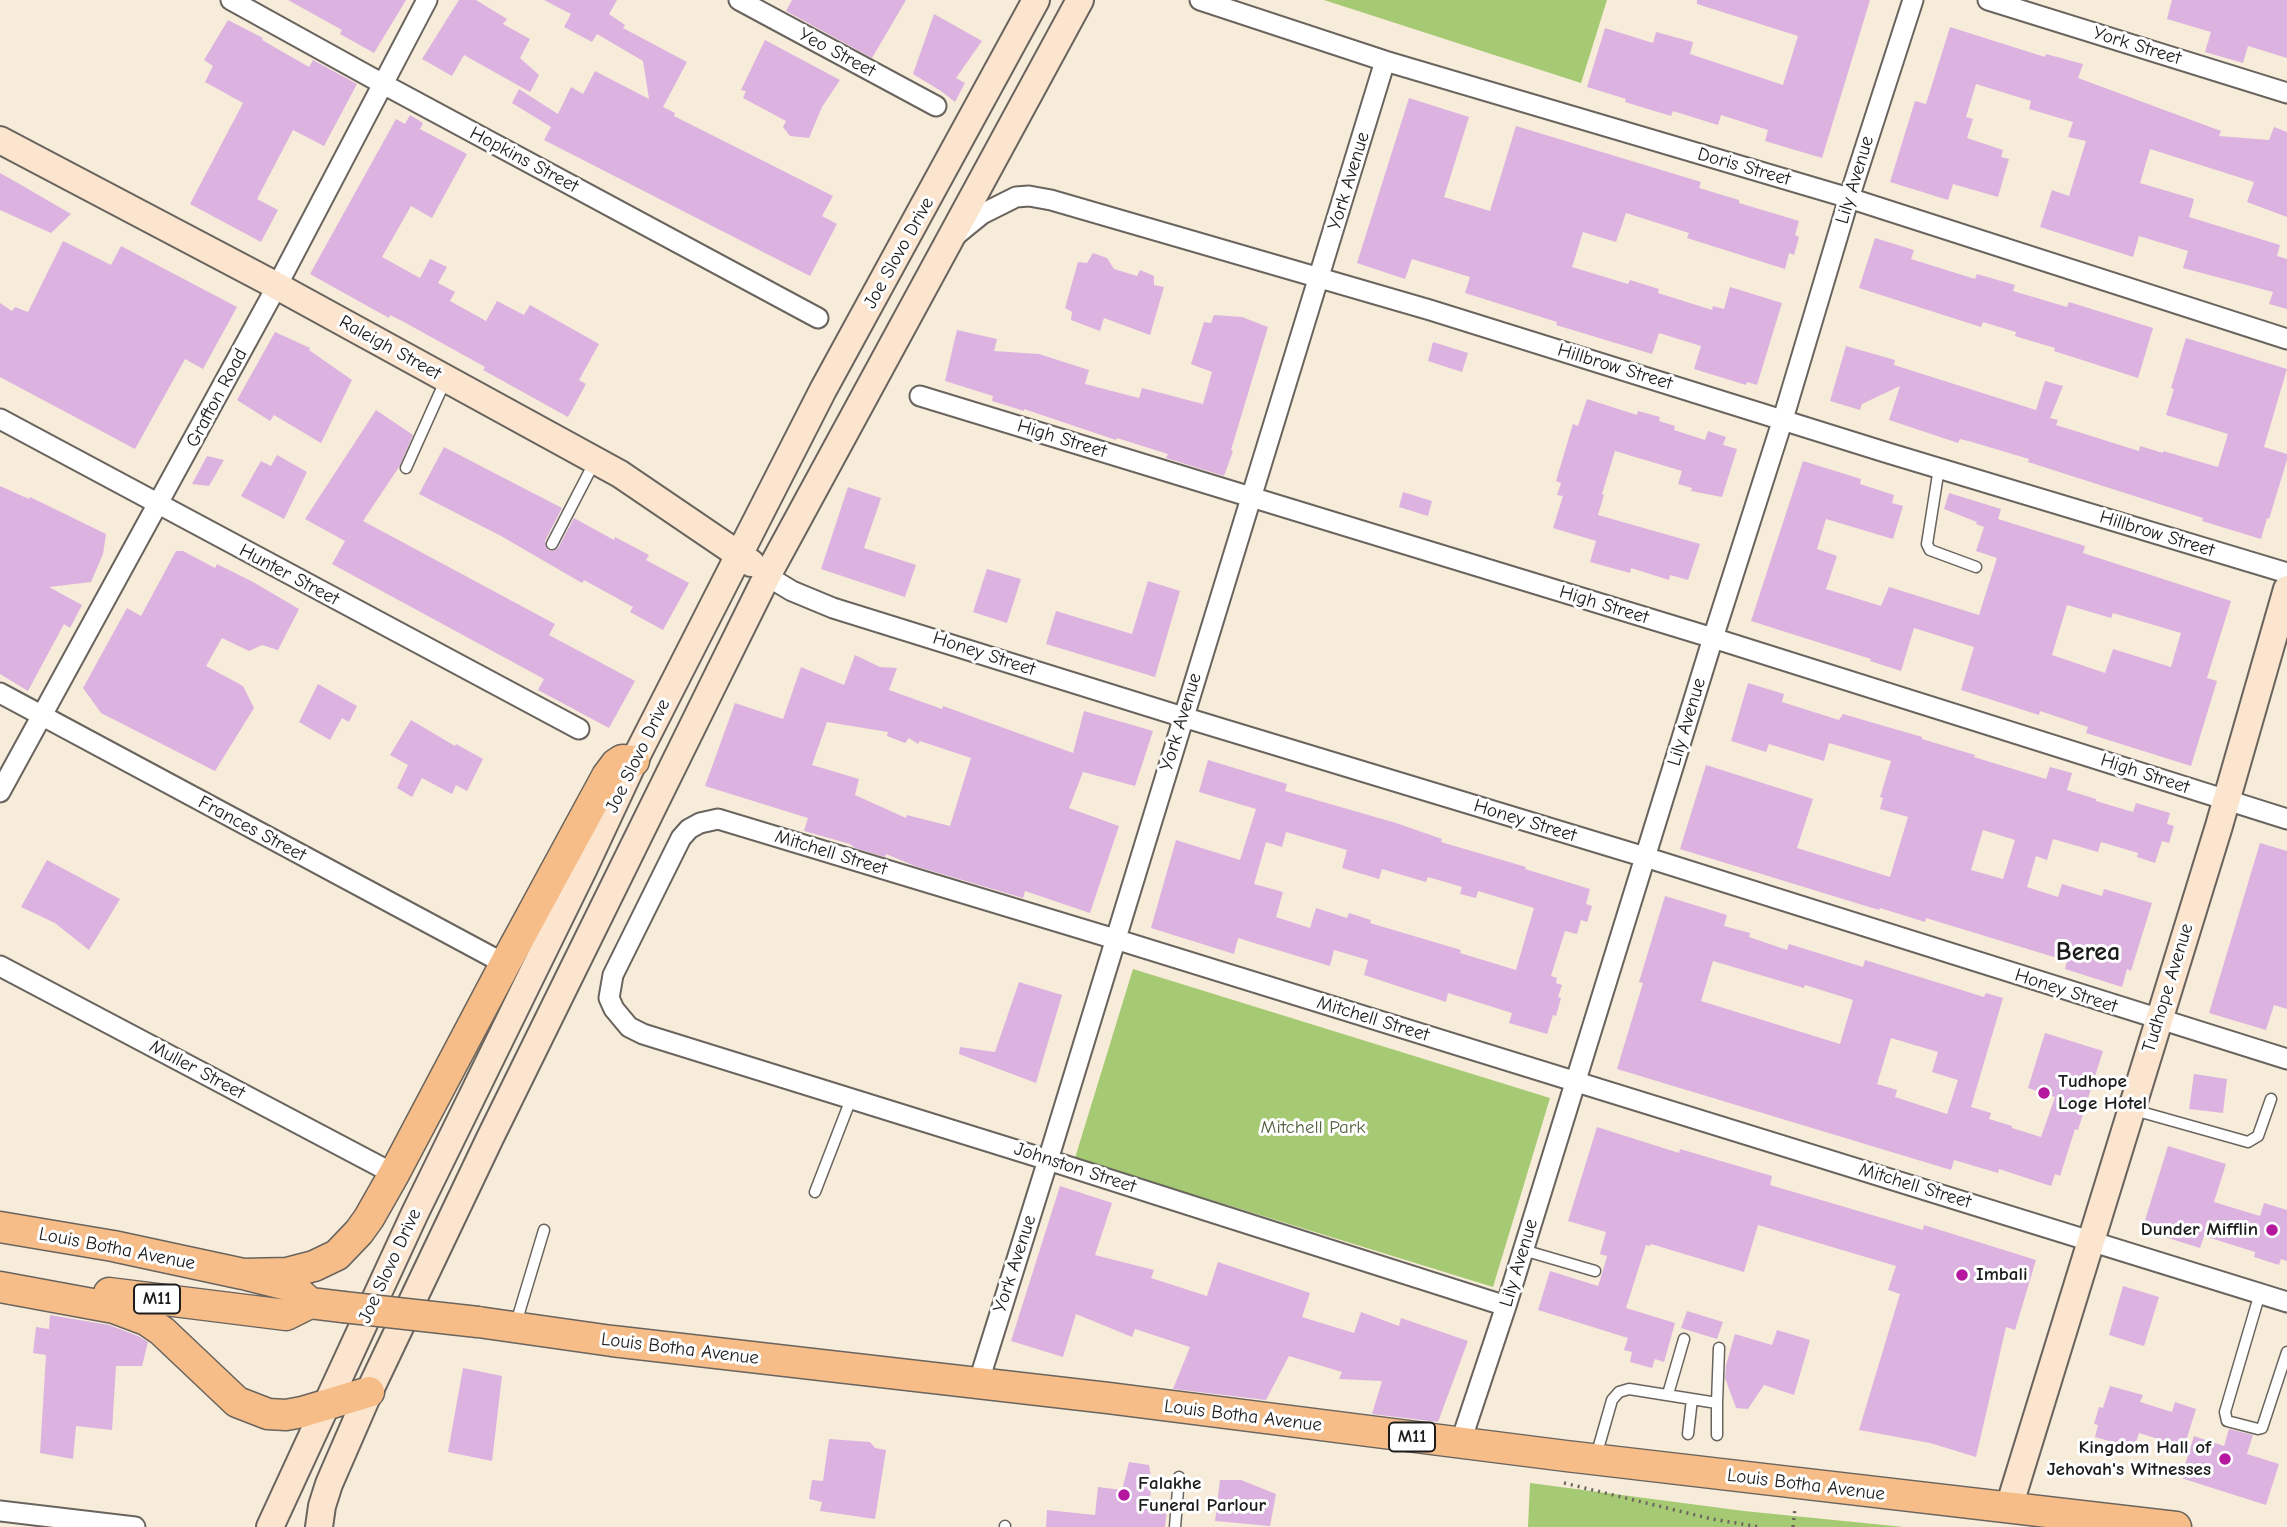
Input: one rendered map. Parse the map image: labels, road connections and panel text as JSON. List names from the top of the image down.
{
  "streets": {
    "main road": [
      "Joe Slovo Drive",
      "Raleigh Street",
      "Tudhope Avenue",
      "Louis Botha Avenue",
      "M11"
    ],
    "street": [
      "York Street",
      "Yeo Street",
      "Hopkins Street",
      "Doris Street",
      "Lily Avenue",
      "York Avenue",
      "Hillbrow Street",
      "Grafton Road",
      "High Street",
      "Hunter Street",
      "Honey Street",
      "Frances Street",
      "Mitchell Street",
      "Muller Street",
      "Johnston Street"
    ]
  },
  "crossings": [
    ["Hopkins Street", "Grafton Road"],
    ["Doris Street", "Lily Avenue"],
    ["Doris Street", "York Avenue"],
    ["Lily Avenue", "Hillbrow Street"],
    ["Lily Avenue", "High Street"],
    ["Lily Avenue", "Honey Street"],
    ["Lily Avenue", "Mitchell Street"],
    ["Lily Avenue", "Johnston Street"],
    ["Lily Avenue", "Louis Botha Avenue"],
    ["York Avenue", "Hillbrow Street"],
    ["York Avenue", "High Street"],
    ["York Avenue", "Honey Street"],
    ["York Avenue", "Mitchell Street"],
    ["York Avenue", "Johnston Street"],
    ["York Avenue", "Louis Botha Avenue"],
    ["Joe Slovo Drive", "Raleigh Street"],
    ["Joe Slovo Drive", "Hillbrow Street"],
    ["Joe Slovo Drive", "Honey Street"],
    ["Raleigh Street", "Grafton Road"],
    ["Raleigh Street", "Honey Street"],
    ["Grafton Road", "Hunter Street"],
    ["Grafton Road", "Frances Street"],
    ["High Street", "Tudhope Avenue"],
    ["Honey Street", "Tudhope Avenue"],
    ["Mitchell Street", "Tudhope Avenue"],
    ["Mitchell Street", "Johnston Street"],
    ["Tudhope Avenue", "Louis Botha Avenue"]
  ],
  "districts": ["Berea"],
  "parks": ["Mitchell Park"],
  "places": [
    "Tudhope Loge Hotel",
    "Dunder Mifflin",
    "Imbali",
    "Kingdom Hall of Jehovah's Witnesses",
    "Falakhe Funeral Parlour"
  ]
}
